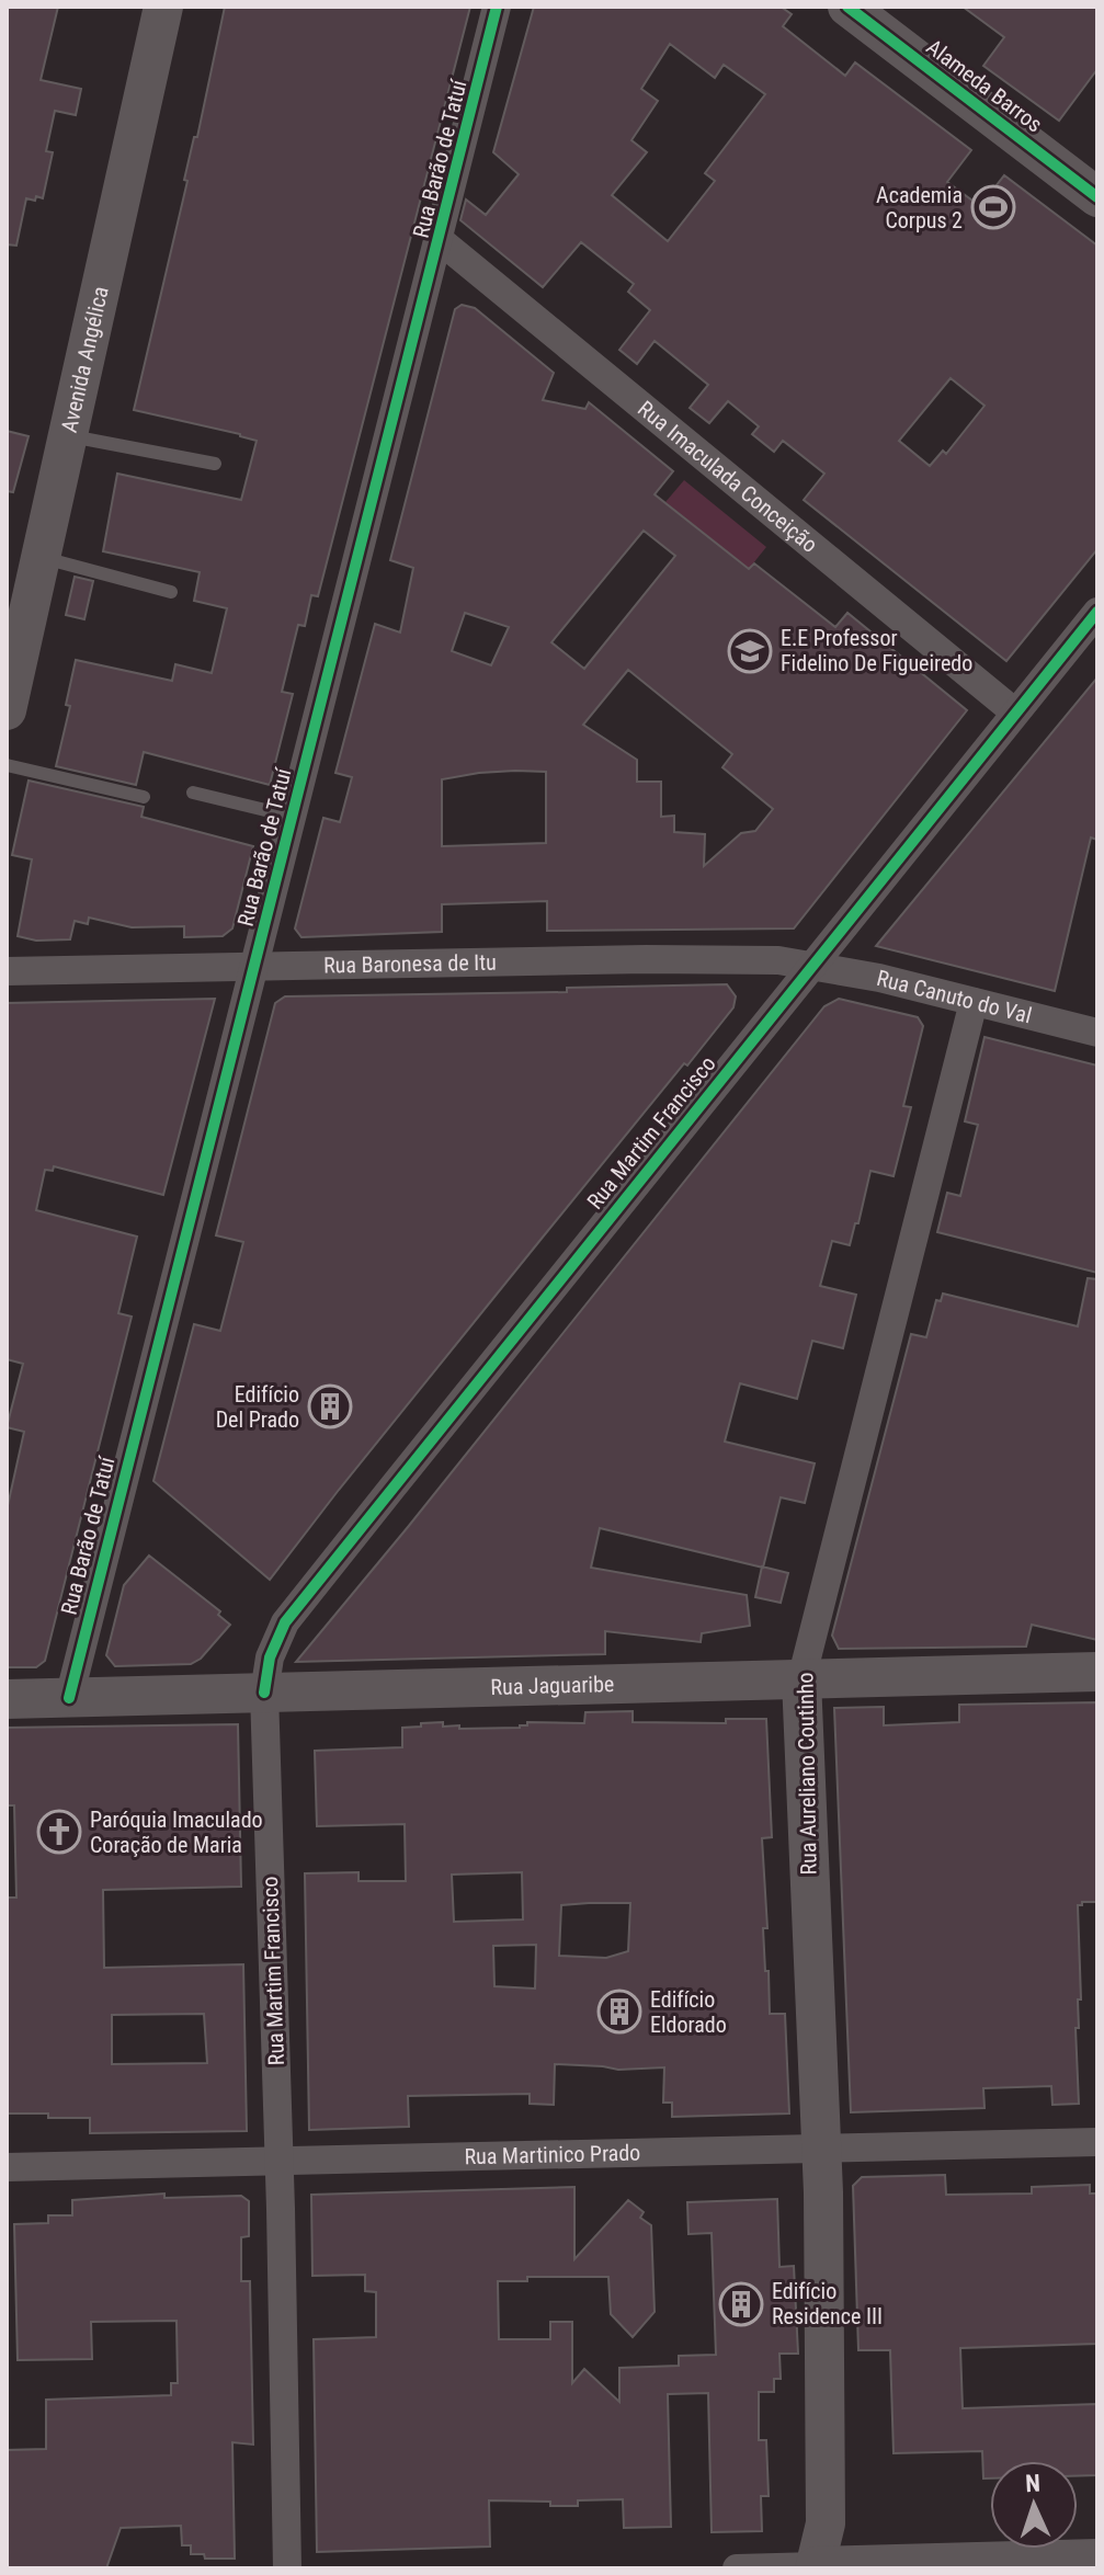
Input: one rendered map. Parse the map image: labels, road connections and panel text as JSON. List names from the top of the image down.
{
  "streets": {
    "street": [
      "Alameda Barros",
      "Rua Barão de Tatuí",
      "Avenida Angélica",
      "Rua Imaculada Conceição",
      "Rua Baronesa de Itu",
      "Rua Canuto do Val",
      "Rua Martim Francisco",
      "Rua Jaguaribe",
      "Rua Aureliano Coutinho",
      "Rua Martinico Prado"
    ]
  },
  "crossings": [
    ["Rua Barão de Tatuí", "Rua Imaculada Conceição"],
    ["Rua Barão de Tatuí", "Rua Baronesa de Itu"],
    ["Rua Barão de Tatuí", "Rua Jaguaribe"],
    ["Rua Imaculada Conceição", "Rua Martim Francisco"],
    ["Rua Baronesa de Itu", "Rua Canuto do Val"],
    ["Rua Baronesa de Itu", "Rua Martim Francisco"],
    ["Rua Canuto do Val", "Rua Martim Francisco"],
    ["Rua Canuto do Val", "Rua Aureliano Coutinho"],
    ["Rua Martim Francisco", "Rua Jaguaribe"],
    ["Rua Martim Francisco", "Rua Martinico Prado"],
    ["Rua Jaguaribe", "Rua Aureliano Coutinho"],
    ["Rua Aureliano Coutinho", "Rua Martinico Prado"]
  ],
  "places": {
    "sports": ["Academia Corpus 2"],
    "school or university": ["E.E Professor Fidelino De Figueiredo"],
    "building": ["Edifício Del Prado", "Edifício Eldorado", "Edifício Residence III"],
    "church": ["Paróquia Imaculado Coração de Maria"]
  },
  "north": "top"
}
